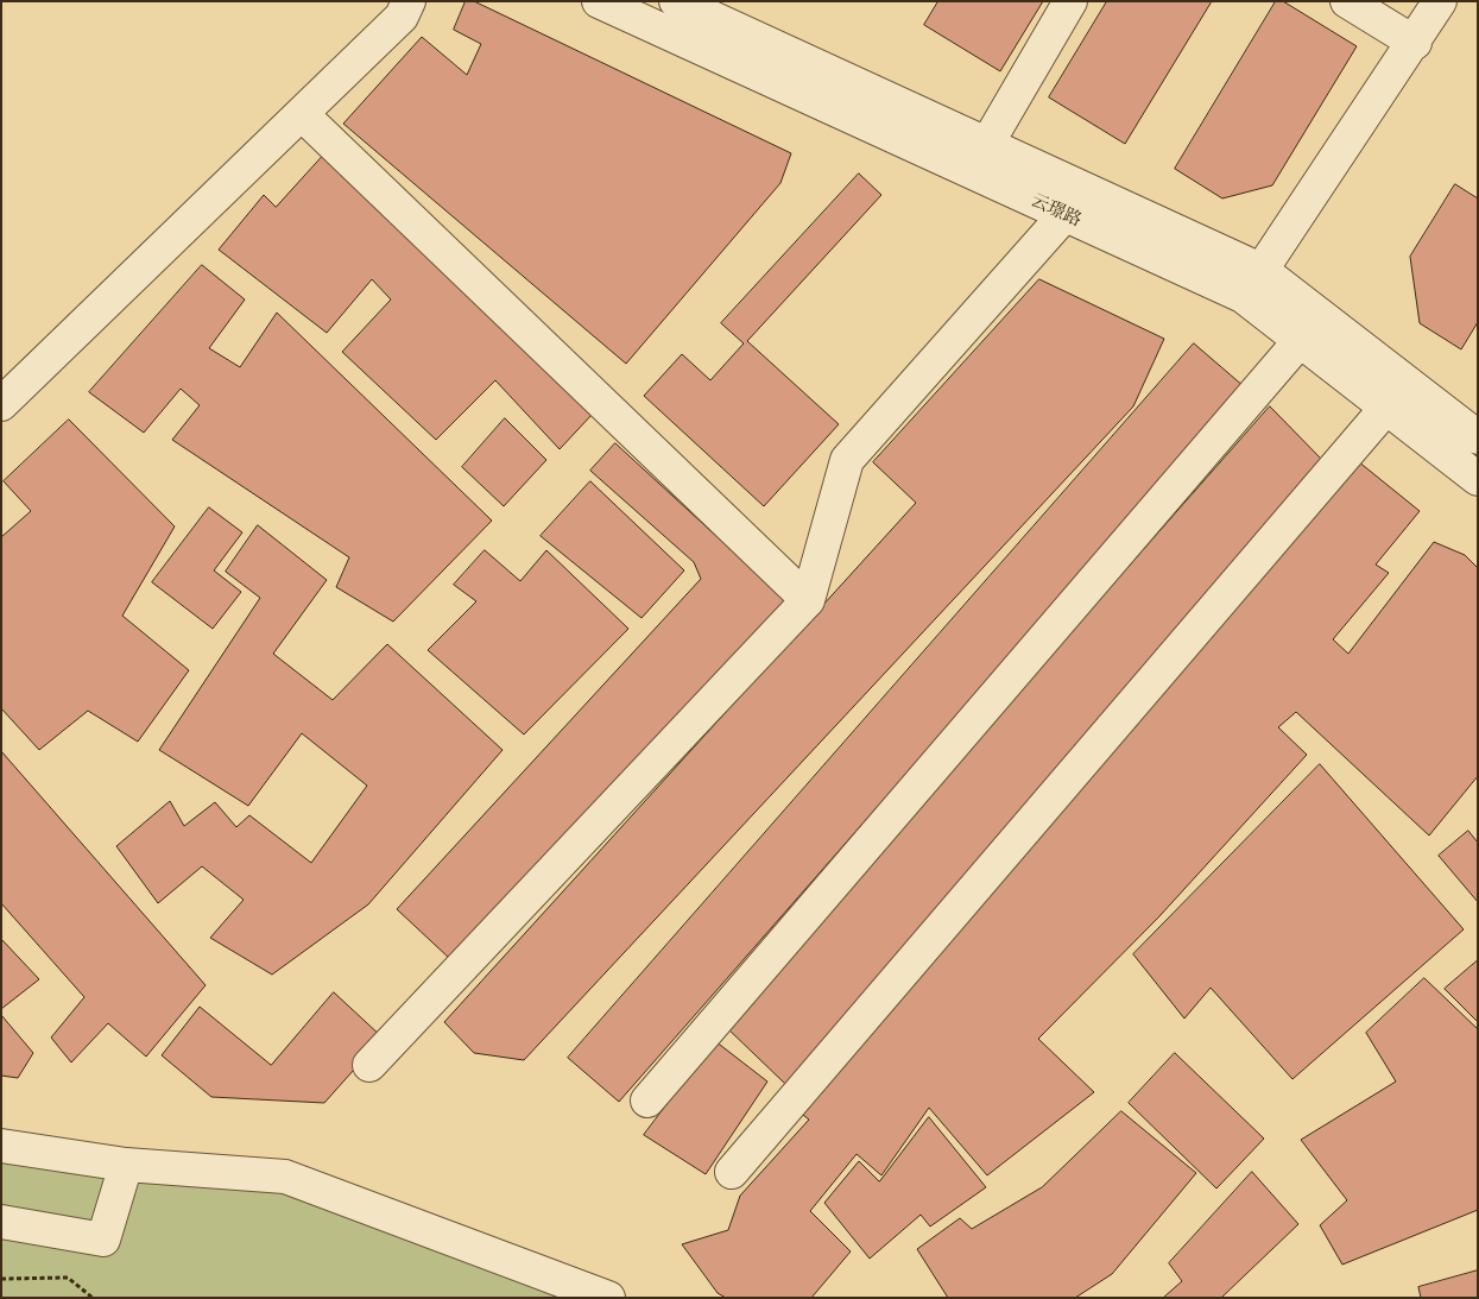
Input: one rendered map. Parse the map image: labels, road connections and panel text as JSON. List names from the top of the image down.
{
  "streets": {
    "street": ["云璟路"]
  }
}
